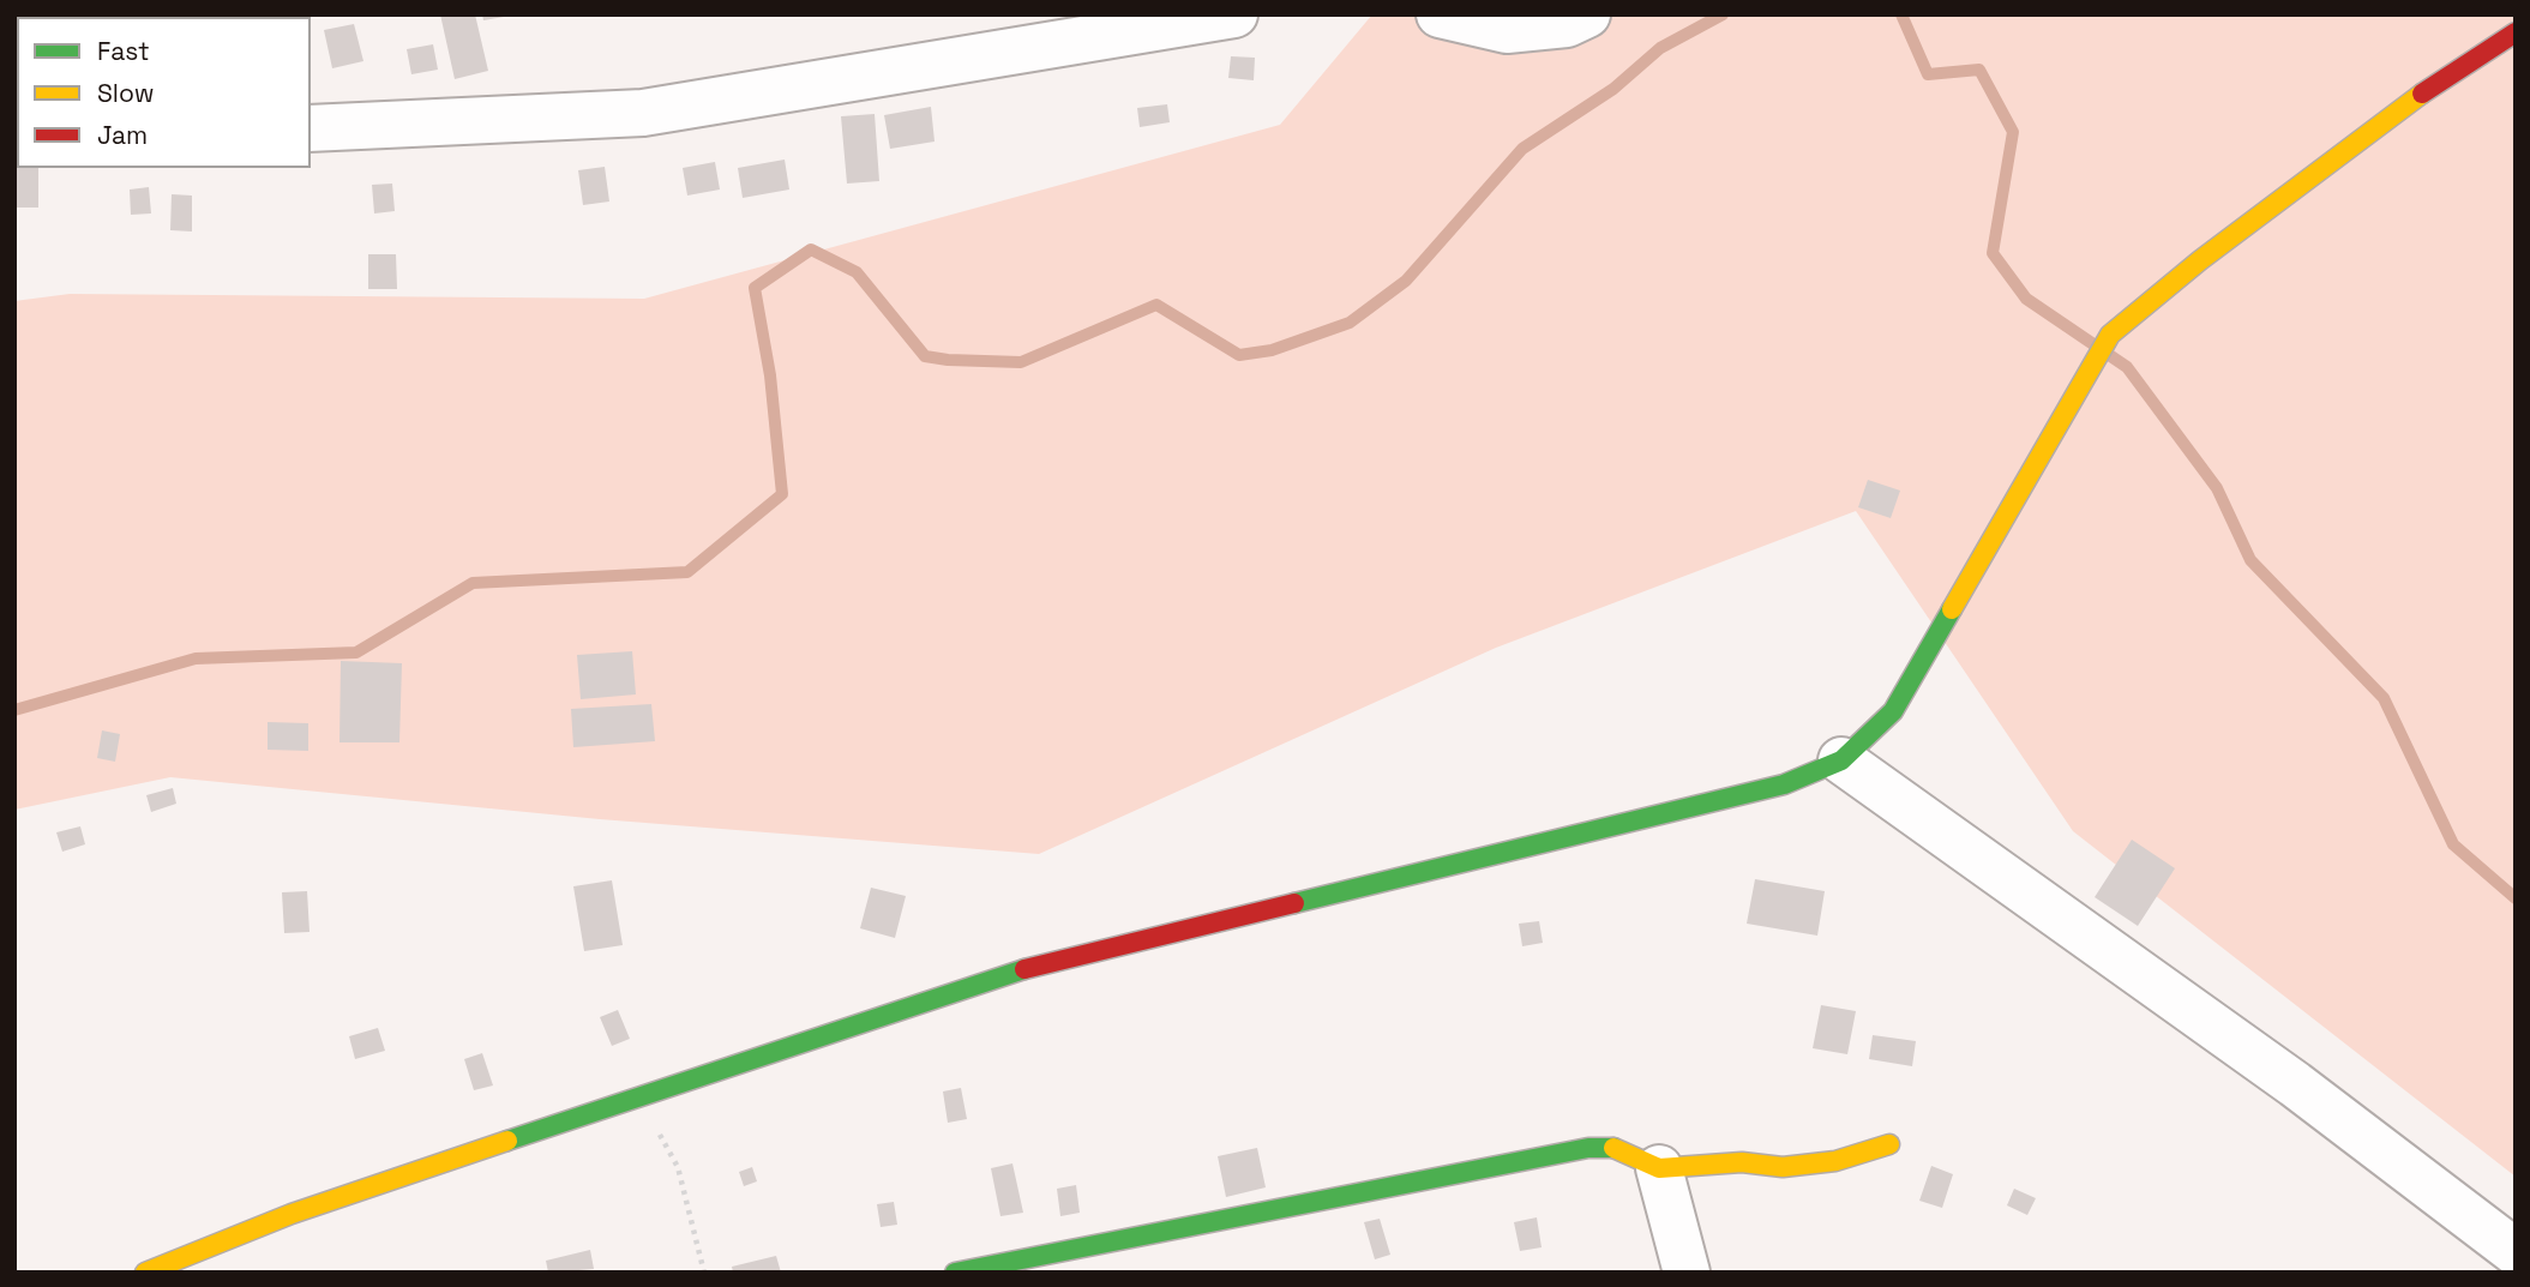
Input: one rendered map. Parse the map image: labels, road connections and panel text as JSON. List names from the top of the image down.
{
  "legend": ["Fast", "Slow", "Jam"]
}
